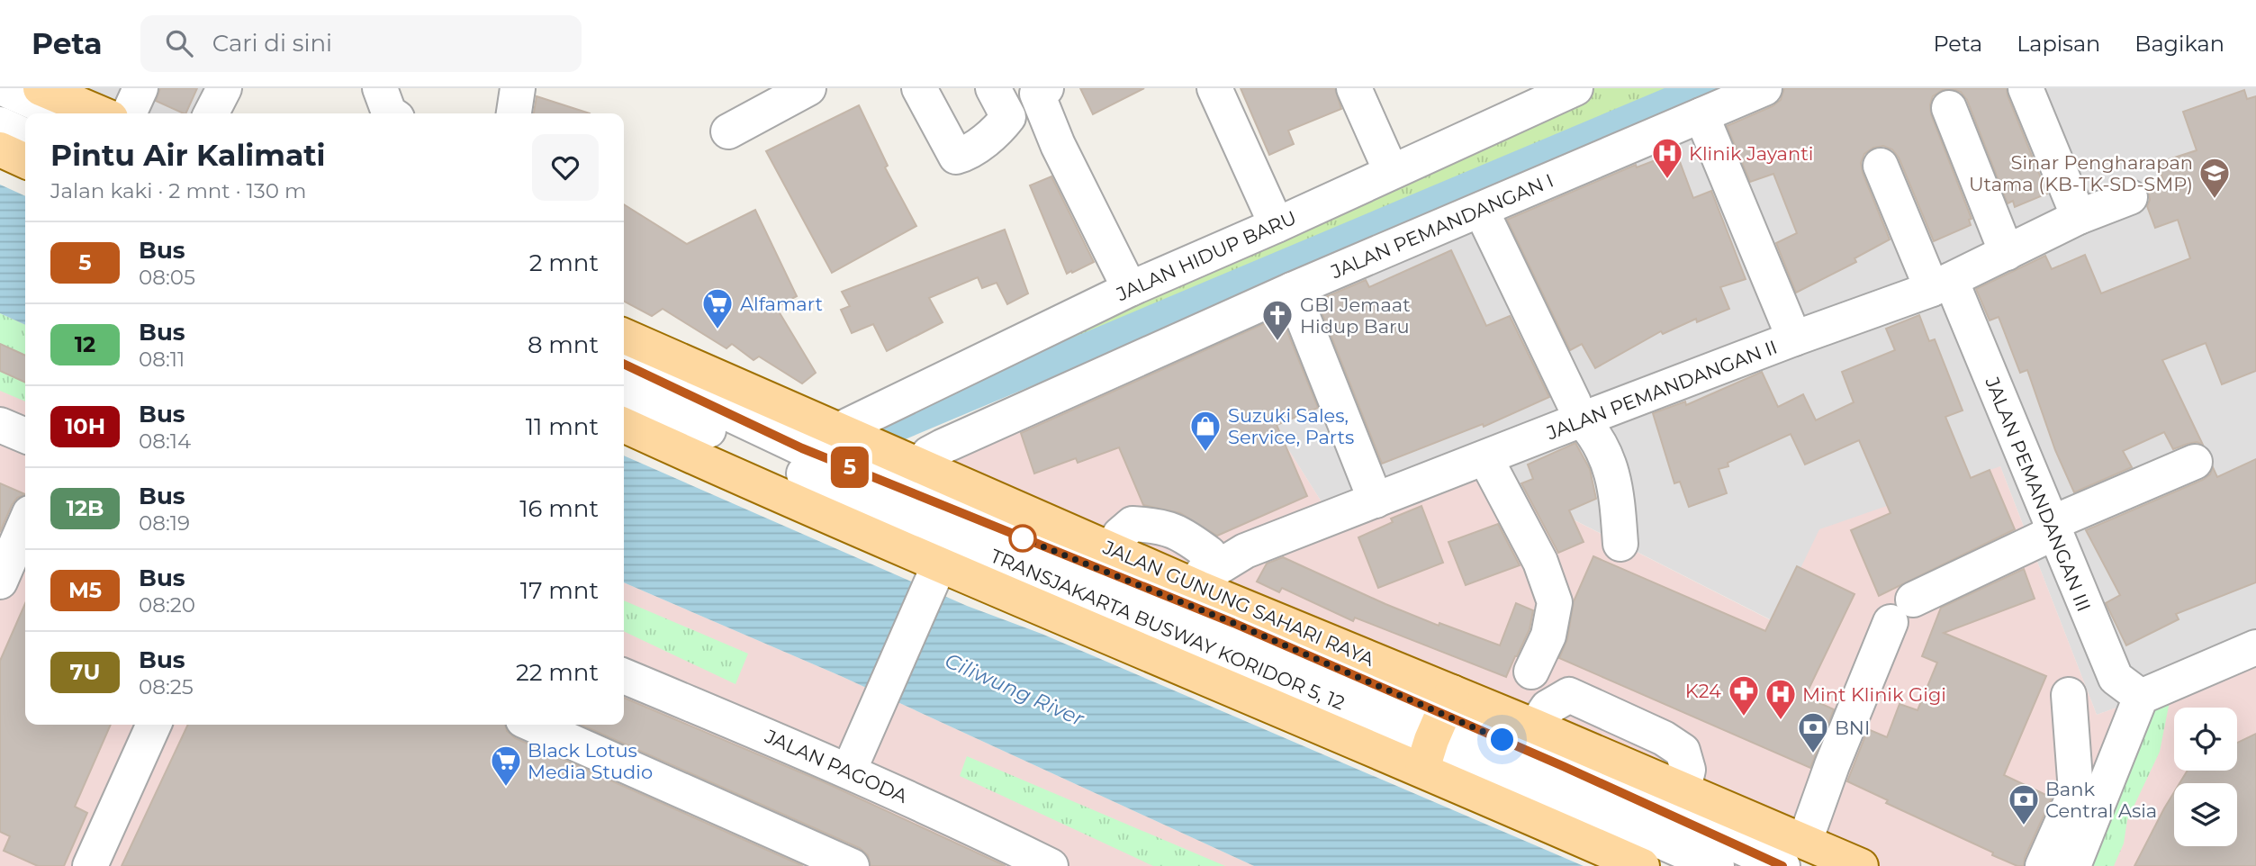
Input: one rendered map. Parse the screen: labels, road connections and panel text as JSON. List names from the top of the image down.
{
  "streets": {
    "main road": ["JALAN GUNUNG SAHARI RAYA"],
    "street": [
      "JALAN PEMANDANGAN I",
      "JALAN HIDUP BARU",
      "JALAN PEMANDANGAN II",
      "JALAN PEMANDANGAN III",
      "TRANSJAKARTA BUSWAY KORIDOR 5, 12",
      "JALAN PAGODA"
    ]
  },
  "crossings": [
    ["JALAN PEMANDANGAN I", "JALAN GUNUNG SAHARI RAYA"],
    ["JALAN HIDUP BARU", "JALAN GUNUNG SAHARI RAYA"],
    ["JALAN PEMANDANGAN II", "JALAN PEMANDANGAN III"],
    ["JALAN PEMANDANGAN II", "JALAN GUNUNG SAHARI RAYA"],
    ["JALAN GUNUNG SAHARI RAYA", "TRANSJAKARTA BUSWAY KORIDOR 5, 12"]
  ],
  "water": ["Ciliwung River"],
  "places": {
    "hospital": ["Klinik Jayanti", "Mint Klinik Gigi"],
    "school or university": ["Sinar Pengharapan Utama (KB-TK-SD-SMP)"],
    "supermarket": ["Alfamart", "Black Lotus Media Studio"],
    "church": ["GBI Jemaat Hidup Baru"],
    "shop": ["Suzuki Sales, Service, Parts"],
    "pharmacy": ["K24"],
    "bank": ["BNI", "Bank Central Asia"]
  },
  "lines": ["bus line 5"],
  "page": {
    "header": "Peta",
    "search": "Cari di sini",
    "nav": ["Peta", "Lapisan", "Bagikan"],
    "on_map": "5",
    "heading": ["Pintu Air Kalimati", "Jalan kaki · 2 mnt · 130 m"],
    "list": [
      {
        "mark": "5",
        "name": "Bus",
        "note": "08:05",
        "value": "2 mnt"
      },
      {
        "mark": "12",
        "name": "Bus",
        "note": "08:11",
        "value": "8 mnt"
      },
      {
        "mark": "10H",
        "name": "Bus",
        "note": "08:14",
        "value": "11 mnt"
      },
      {
        "mark": "12B",
        "name": "Bus",
        "note": "08:19",
        "value": "16 mnt"
      },
      {
        "mark": "M5",
        "name": "Bus",
        "note": "08:20",
        "value": "17 mnt"
      },
      {
        "mark": "7U",
        "name": "Bus",
        "note": "08:25",
        "value": "22 mnt"
      }
    ]
  }
}
